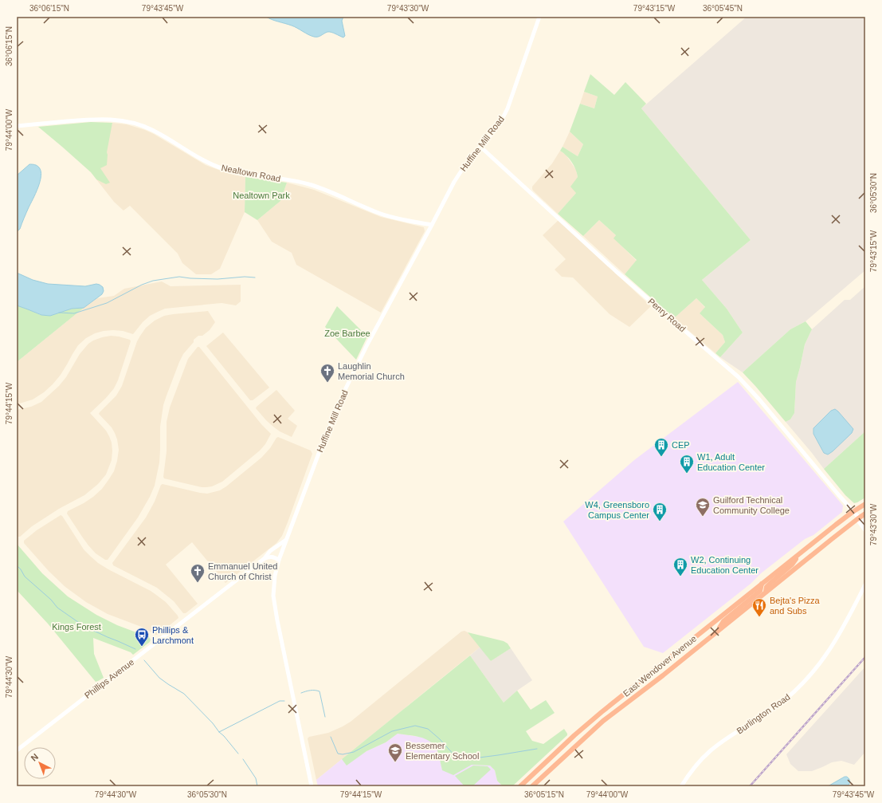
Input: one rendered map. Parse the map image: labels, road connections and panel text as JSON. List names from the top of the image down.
{
  "streets": {
    "highway": ["East Wendover Avenue"],
    "street": [
      "Huffine Mill Road",
      "Nealtown Road",
      "Penry Road",
      "Phillips Avenue",
      "Burlington Road"
    ]
  },
  "crossings": [
    ["Huffine Mill Road", "Nealtown Road"],
    ["Huffine Mill Road", "Penry Road"],
    ["Huffine Mill Road", "Phillips Avenue"],
    ["Penry Road", "East Wendover Avenue"]
  ],
  "parks": ["Nealtown Park", "Zoe Barbee", "Kings Forest"],
  "places": {
    "church": ["Laughlin Memorial Church", "Emmanuel United Church of Christ"],
    "building": [
      "CEP",
      "W1, Adult Education Center",
      "W4, Greensboro Campus Center",
      "W2, Continuing Education Center"
    ],
    "school or university": ["Guilford Technical Community College", "Bessemer Elementary School"],
    "restaurant": ["Bejta's Pizza and Subs"],
    "bus stop": ["Phillips & Larchmont"]
  },
  "north": "top left",
  "coordinates": [
    "36°06'15\"N",
    "79°43'45\"W",
    "79°43'30\"W",
    "79°43'15\"W",
    "36°05'45\"N",
    "79°44'00\"W",
    "36°05'30\"N",
    "79°44'15\"W",
    "79°44'30\"W",
    "36°05'15\"N"
  ]
}
